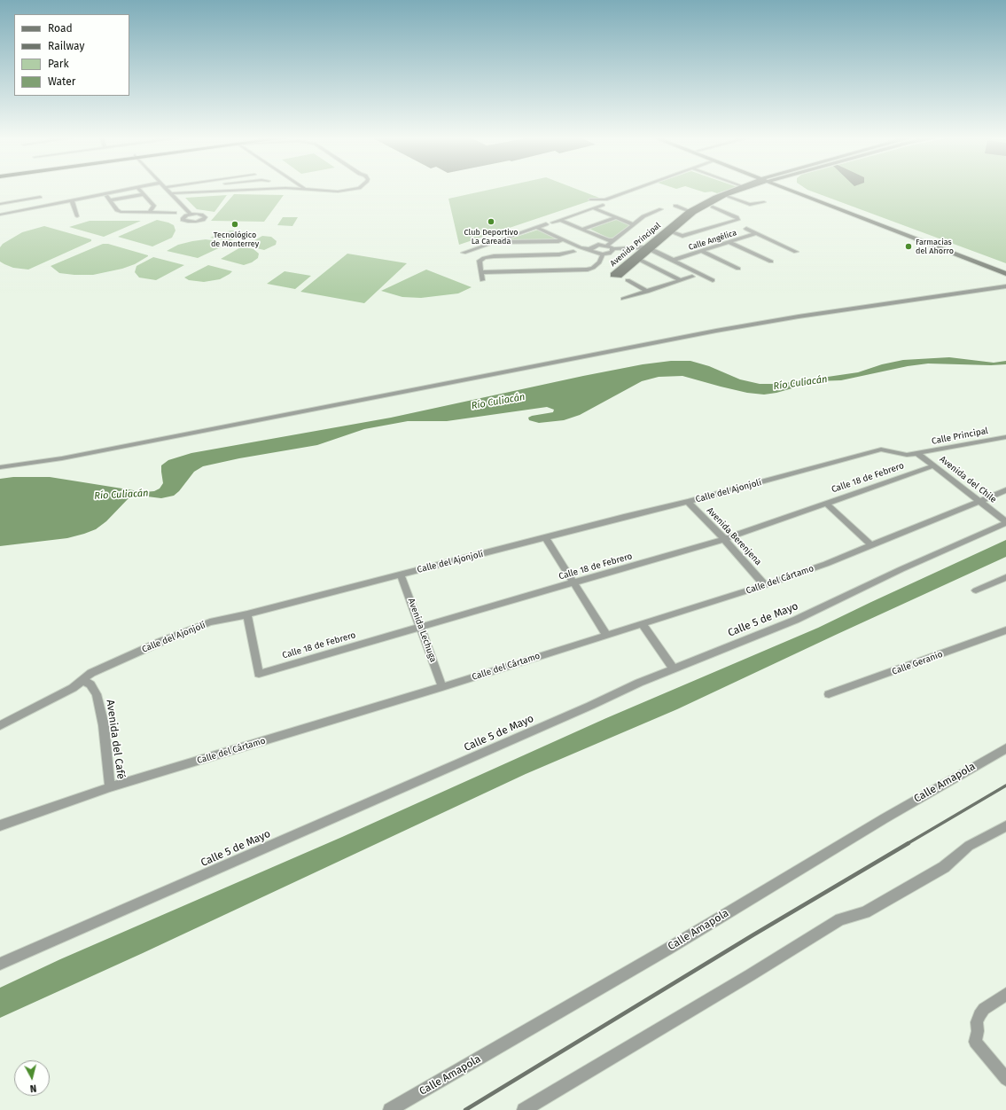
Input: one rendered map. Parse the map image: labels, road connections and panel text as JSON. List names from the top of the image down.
{
  "streets": {
    "street": [
      "Calle Angélica",
      "Avenida Principal",
      "Calle Principal",
      "Calle 18 de Febrero",
      "Avenida del Chile",
      "Calle del Ajonjolí",
      "Avenida Berenjena",
      "Calle del Cártamo",
      "Calle 5 de Mayo",
      "Avenida Lechuga",
      "Calle Geranio",
      "Avenida del Café",
      "Calle Amapola"
    ]
  },
  "crossings": [
    ["Calle Principal", "Avenida del Chile"],
    ["Calle Principal", "Calle del Ajonjolí"],
    ["Calle 18 de Febrero", "Avenida del Chile"],
    ["Calle 18 de Febrero", "Calle del Ajonjolí"],
    ["Calle 18 de Febrero", "Avenida Berenjena"],
    ["Calle 18 de Febrero", "Avenida Lechuga"],
    ["Avenida del Chile", "Calle del Ajonjolí"],
    ["Avenida del Chile", "Calle del Cártamo"],
    ["Avenida del Chile", "Calle 5 de Mayo"],
    ["Calle del Ajonjolí", "Avenida Berenjena"],
    ["Calle del Ajonjolí", "Avenida Lechuga"],
    ["Calle del Ajonjolí", "Avenida del Café"],
    ["Avenida Berenjena", "Calle del Cártamo"],
    ["Calle del Cártamo", "Avenida Lechuga"],
    ["Calle del Cártamo", "Avenida del Café"]
  ],
  "water": ["Río Culiacán"],
  "places": ["Club Deportivo La Careada", "Tecnológico de Monterrey", "Farmacias del Ahorro"],
  "legend": [
    "Road",
    "Railway",
    "Park",
    "Water"
  ],
  "north": "bottom"
}
